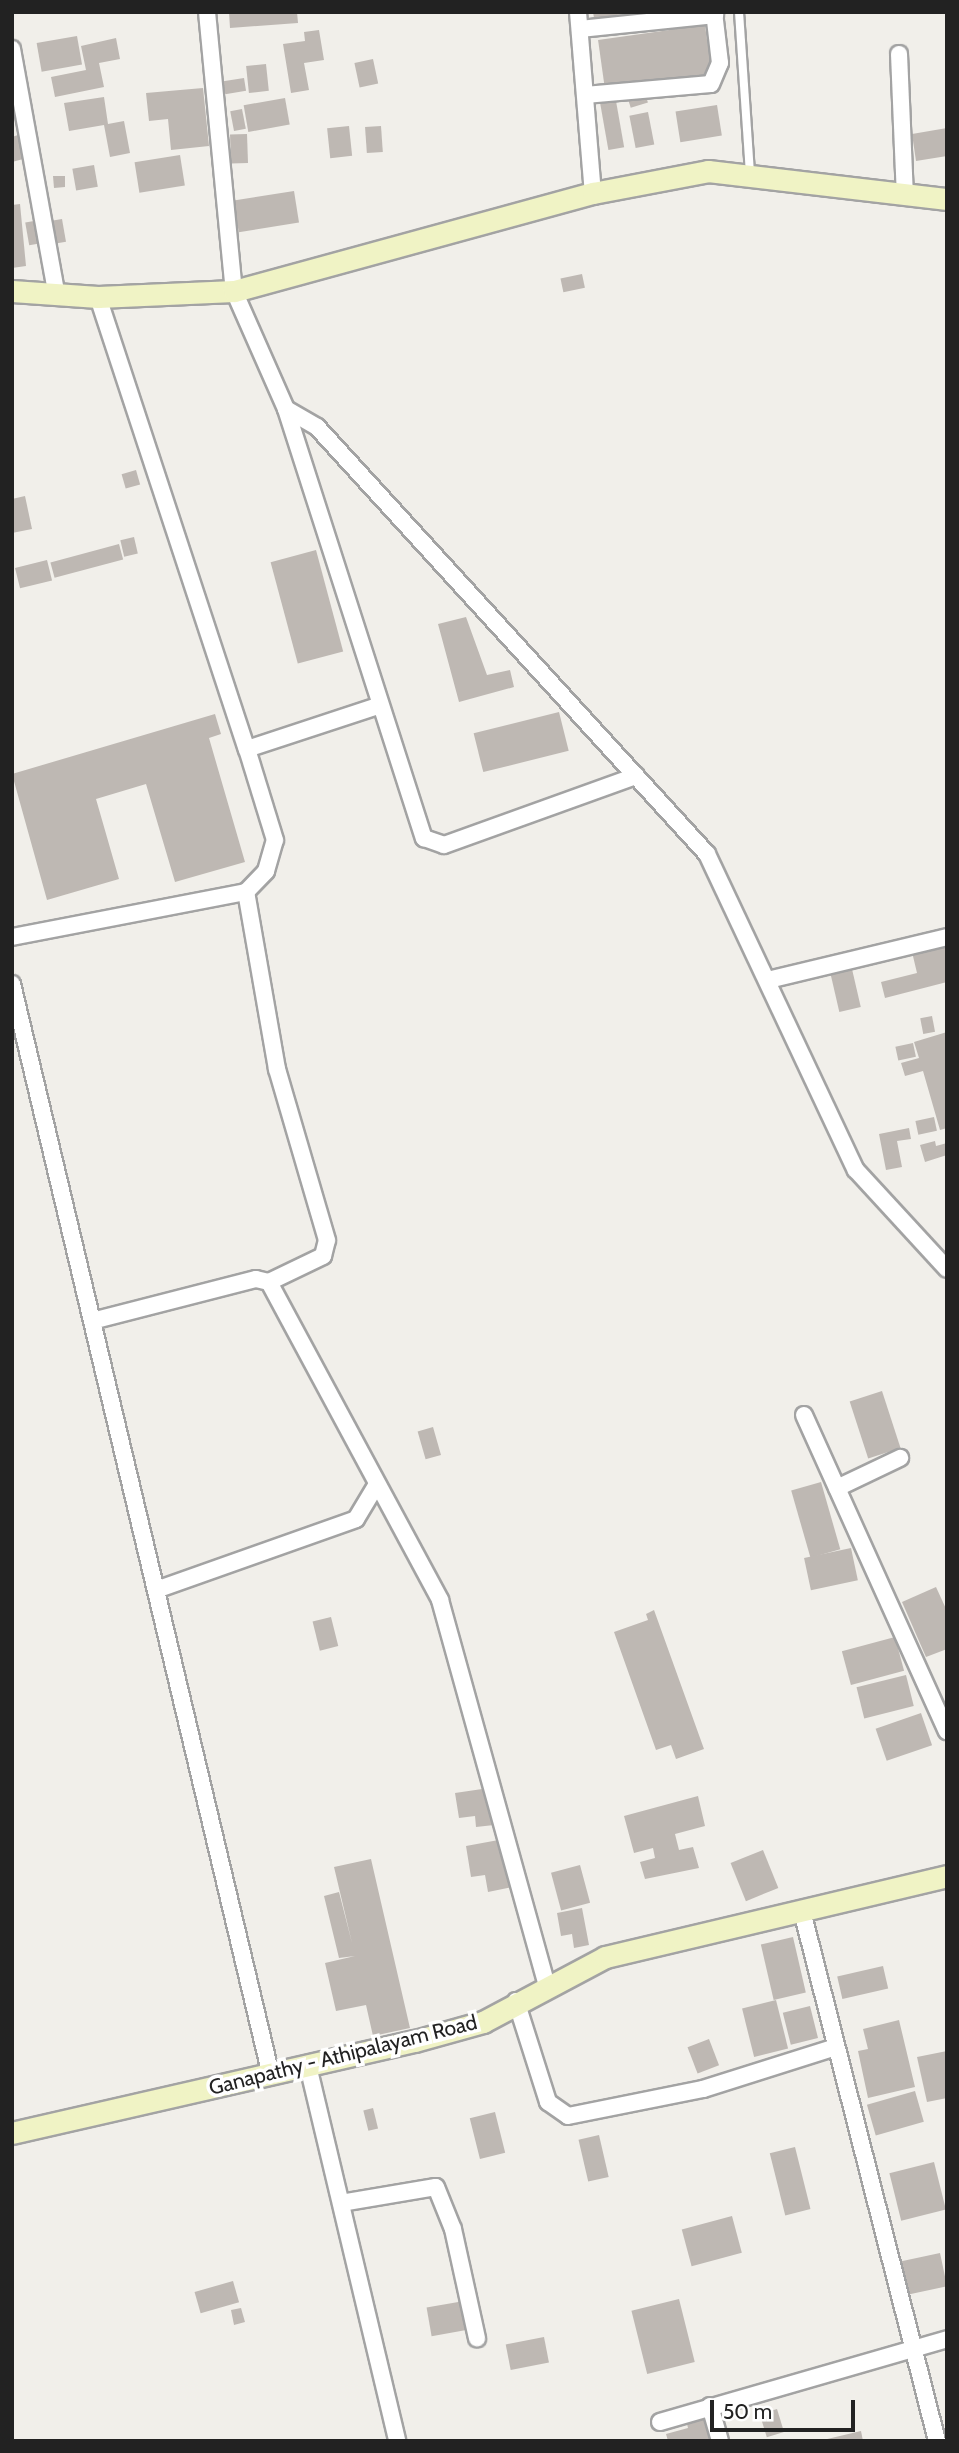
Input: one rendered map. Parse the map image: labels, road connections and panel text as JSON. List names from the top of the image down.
{
  "streets": {
    "main road": ["Ganapathy - Athipalayam Road"]
  },
  "scale_bar": "50 m"
}
